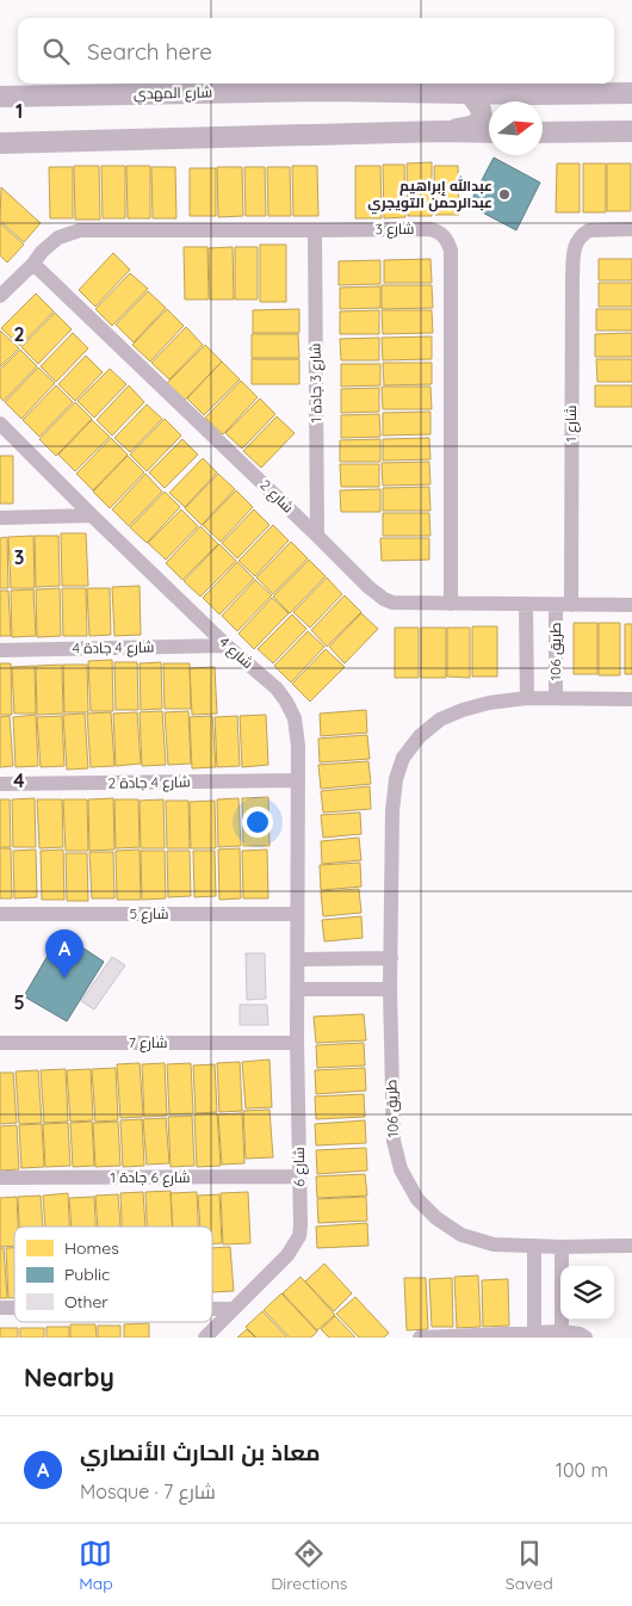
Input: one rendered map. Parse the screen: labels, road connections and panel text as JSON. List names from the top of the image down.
{
  "streets": {
    "main road": ["شارع المهدي"],
    "street": [
      "شارع 3",
      "شارع 3 جادة 1",
      "شارع 1",
      "شارع 2",
      "شارع 4 جادة 4",
      "طريق 106",
      "شارع 4",
      "شارع 4 جادة 2",
      "شارع 5",
      "شارع 7",
      "شارع 6",
      "شارع 6 جادة 1"
    ]
  },
  "crossings": [
    ["شارع 3", "شارع 3 جادة 1"],
    ["شارع 3", "شارع 2"],
    ["شارع 3 جادة 1", "شارع 2"],
    ["شارع 1", "شارع 2"],
    ["شارع 2", "طريق 106"],
    ["شارع 4 جادة 4", "شارع 4"],
    ["شارع 4", "شارع 4 جادة 2"],
    ["شارع 4", "شارع 5"],
    ["شارع 4", "شارع 6"],
    ["شارع 7", "شارع 6"],
    ["شارع 6", "شارع 6 جادة 1"]
  ],
  "places": ["عبدالله إبراهيم عبدالرحمن التويجري"],
  "legend": ["Homes", "Public", "Other"],
  "north": "right",
  "page": {
    "search": "Search here",
    "pins": "A",
    "heading": "Nearby",
    "list": [
      {
        "mark": "A",
        "name": "معاذ بن الحارث الأنصاري",
        "note": "Mosque · شارع 7",
        "value": "100 m"
      }
    ],
    "nav": ["Map", "Directions", "Saved"]
  },
  "grid": {
    "rows": [
      "1",
      "2",
      "3",
      "4",
      "5"
    ]
  }
}
